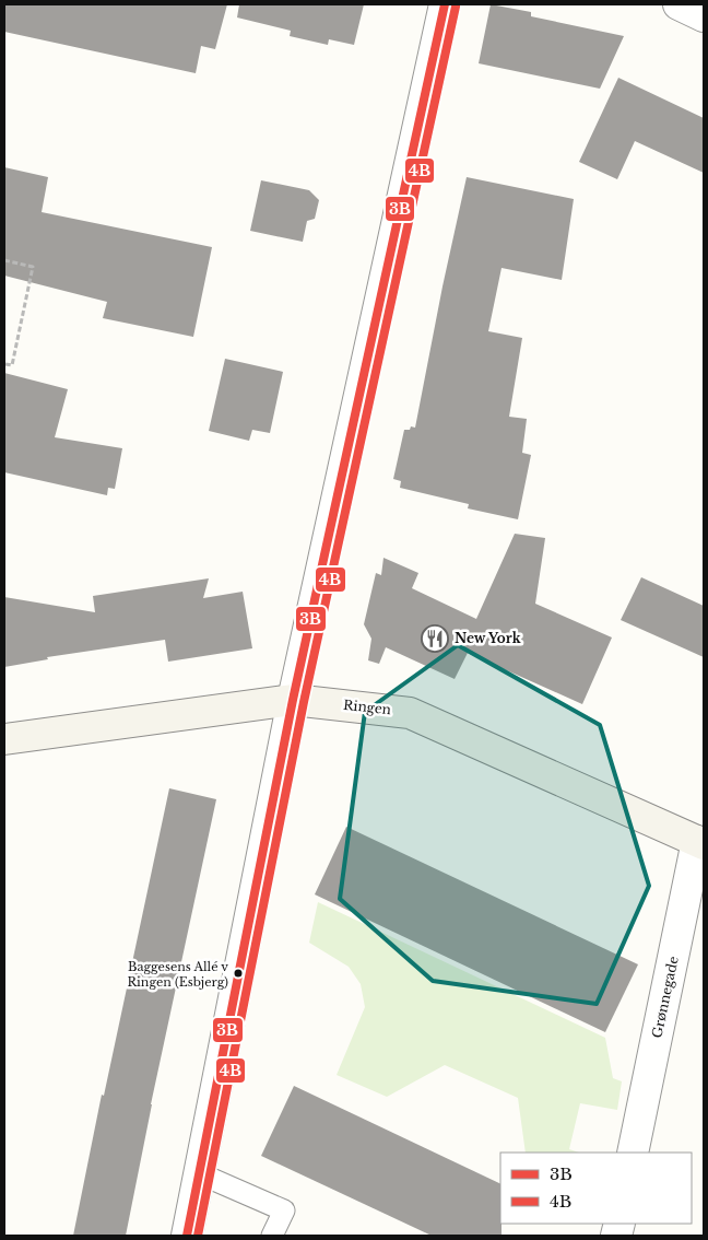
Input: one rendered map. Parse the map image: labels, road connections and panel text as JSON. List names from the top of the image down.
{
  "streets": {
    "street": ["Ringen", "Grønnegade"]
  },
  "crossings": [
    ["Ringen", "Grønnegade"]
  ],
  "places": {
    "restaurant": ["New York"],
    "other": ["Baggesens Allé v Ringen (Esbjerg)"]
  },
  "lines": ["transit line 3B", "transit line 4B"],
  "legend": ["3B", "4B"]
}
